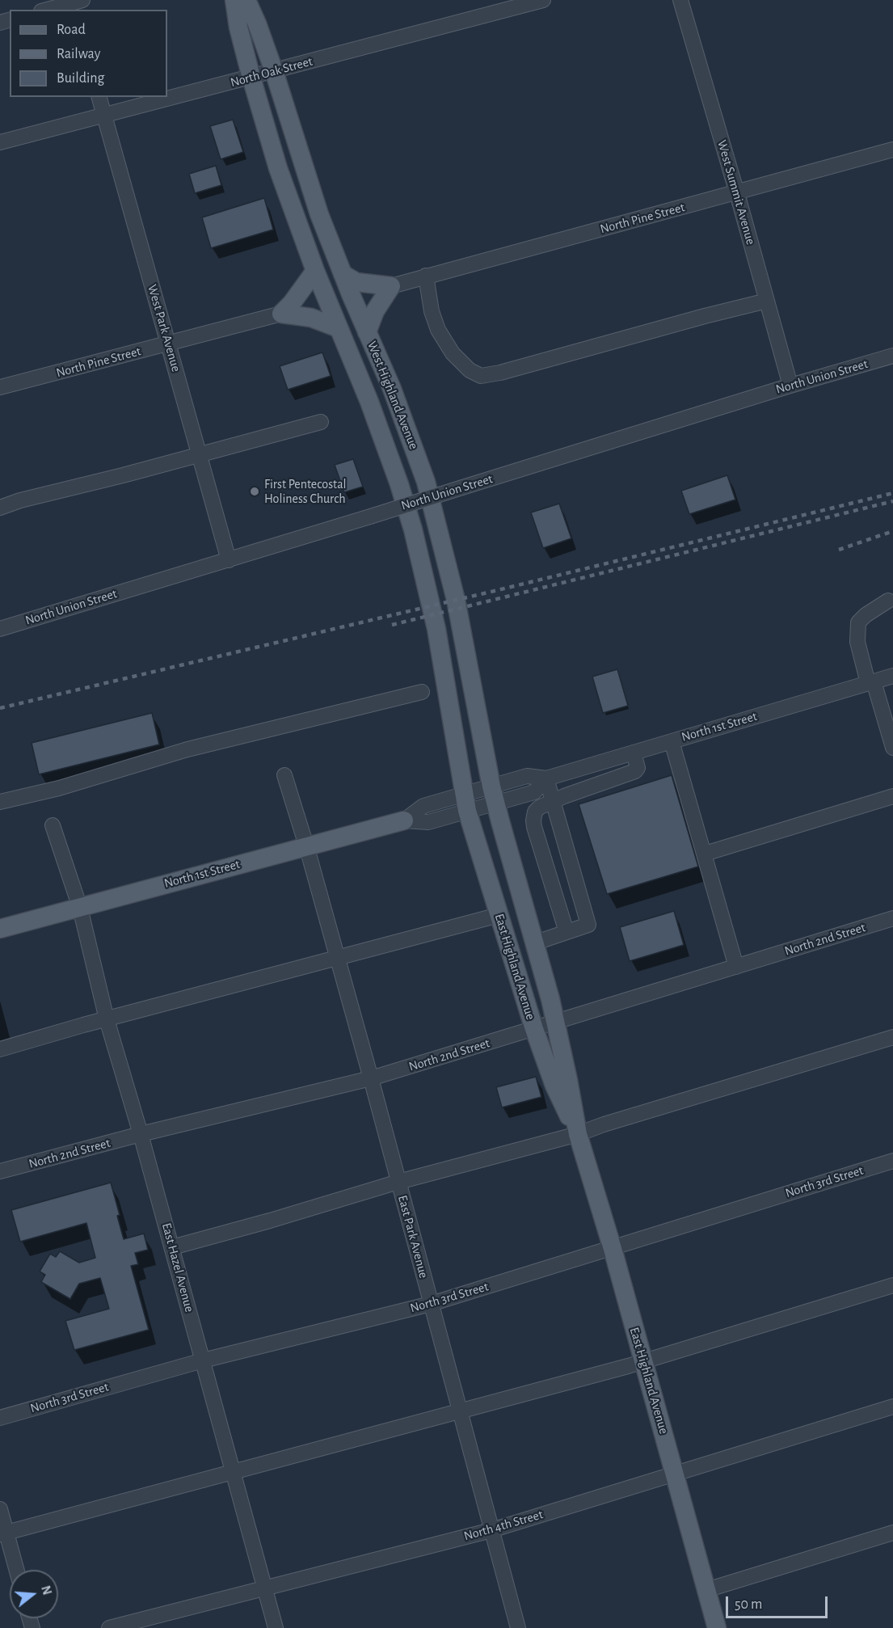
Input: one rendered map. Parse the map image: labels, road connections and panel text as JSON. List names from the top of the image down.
{
  "streets": {
    "main road": ["West Highland Avenue", "North 1st Street", "East Highland Avenue"],
    "street": [
      "North Oak Street",
      "West Summit Avenue",
      "North Pine Street",
      "West Park Avenue",
      "North Union Street",
      "North 2nd Street",
      "North 3rd Street",
      "East Park Avenue",
      "East Hazel Avenue",
      "North 4th Street"
    ]
  },
  "crossings": [
    ["North Oak Street", "West Park Avenue"],
    ["North Oak Street", "West Highland Avenue"],
    ["West Summit Avenue", "North Pine Street"],
    ["West Summit Avenue", "North Union Street"],
    ["North Pine Street", "West Park Avenue"],
    ["West Park Avenue", "North Union Street"],
    ["West Highland Avenue", "North 1st Street"],
    ["West Highland Avenue", "East Highland Avenue"],
    ["North 1st Street", "East Highland Avenue"],
    ["North 1st Street", "East Park Avenue"],
    ["North 1st Street", "East Hazel Avenue"],
    ["North 2nd Street", "East Highland Avenue"],
    ["North 2nd Street", "East Park Avenue"],
    ["North 2nd Street", "East Hazel Avenue"],
    ["East Highland Avenue", "North 3rd Street"],
    ["East Highland Avenue", "North 4th Street"],
    ["North 3rd Street", "East Park Avenue"],
    ["North 3rd Street", "East Hazel Avenue"],
    ["East Park Avenue", "North 4th Street"],
    ["East Hazel Avenue", "North 4th Street"]
  ],
  "places": ["First Pentecostal Holiness Church"],
  "legend": ["Road", "Railway", "Building"],
  "scale_bar": "50 m",
  "north": "right"
}
